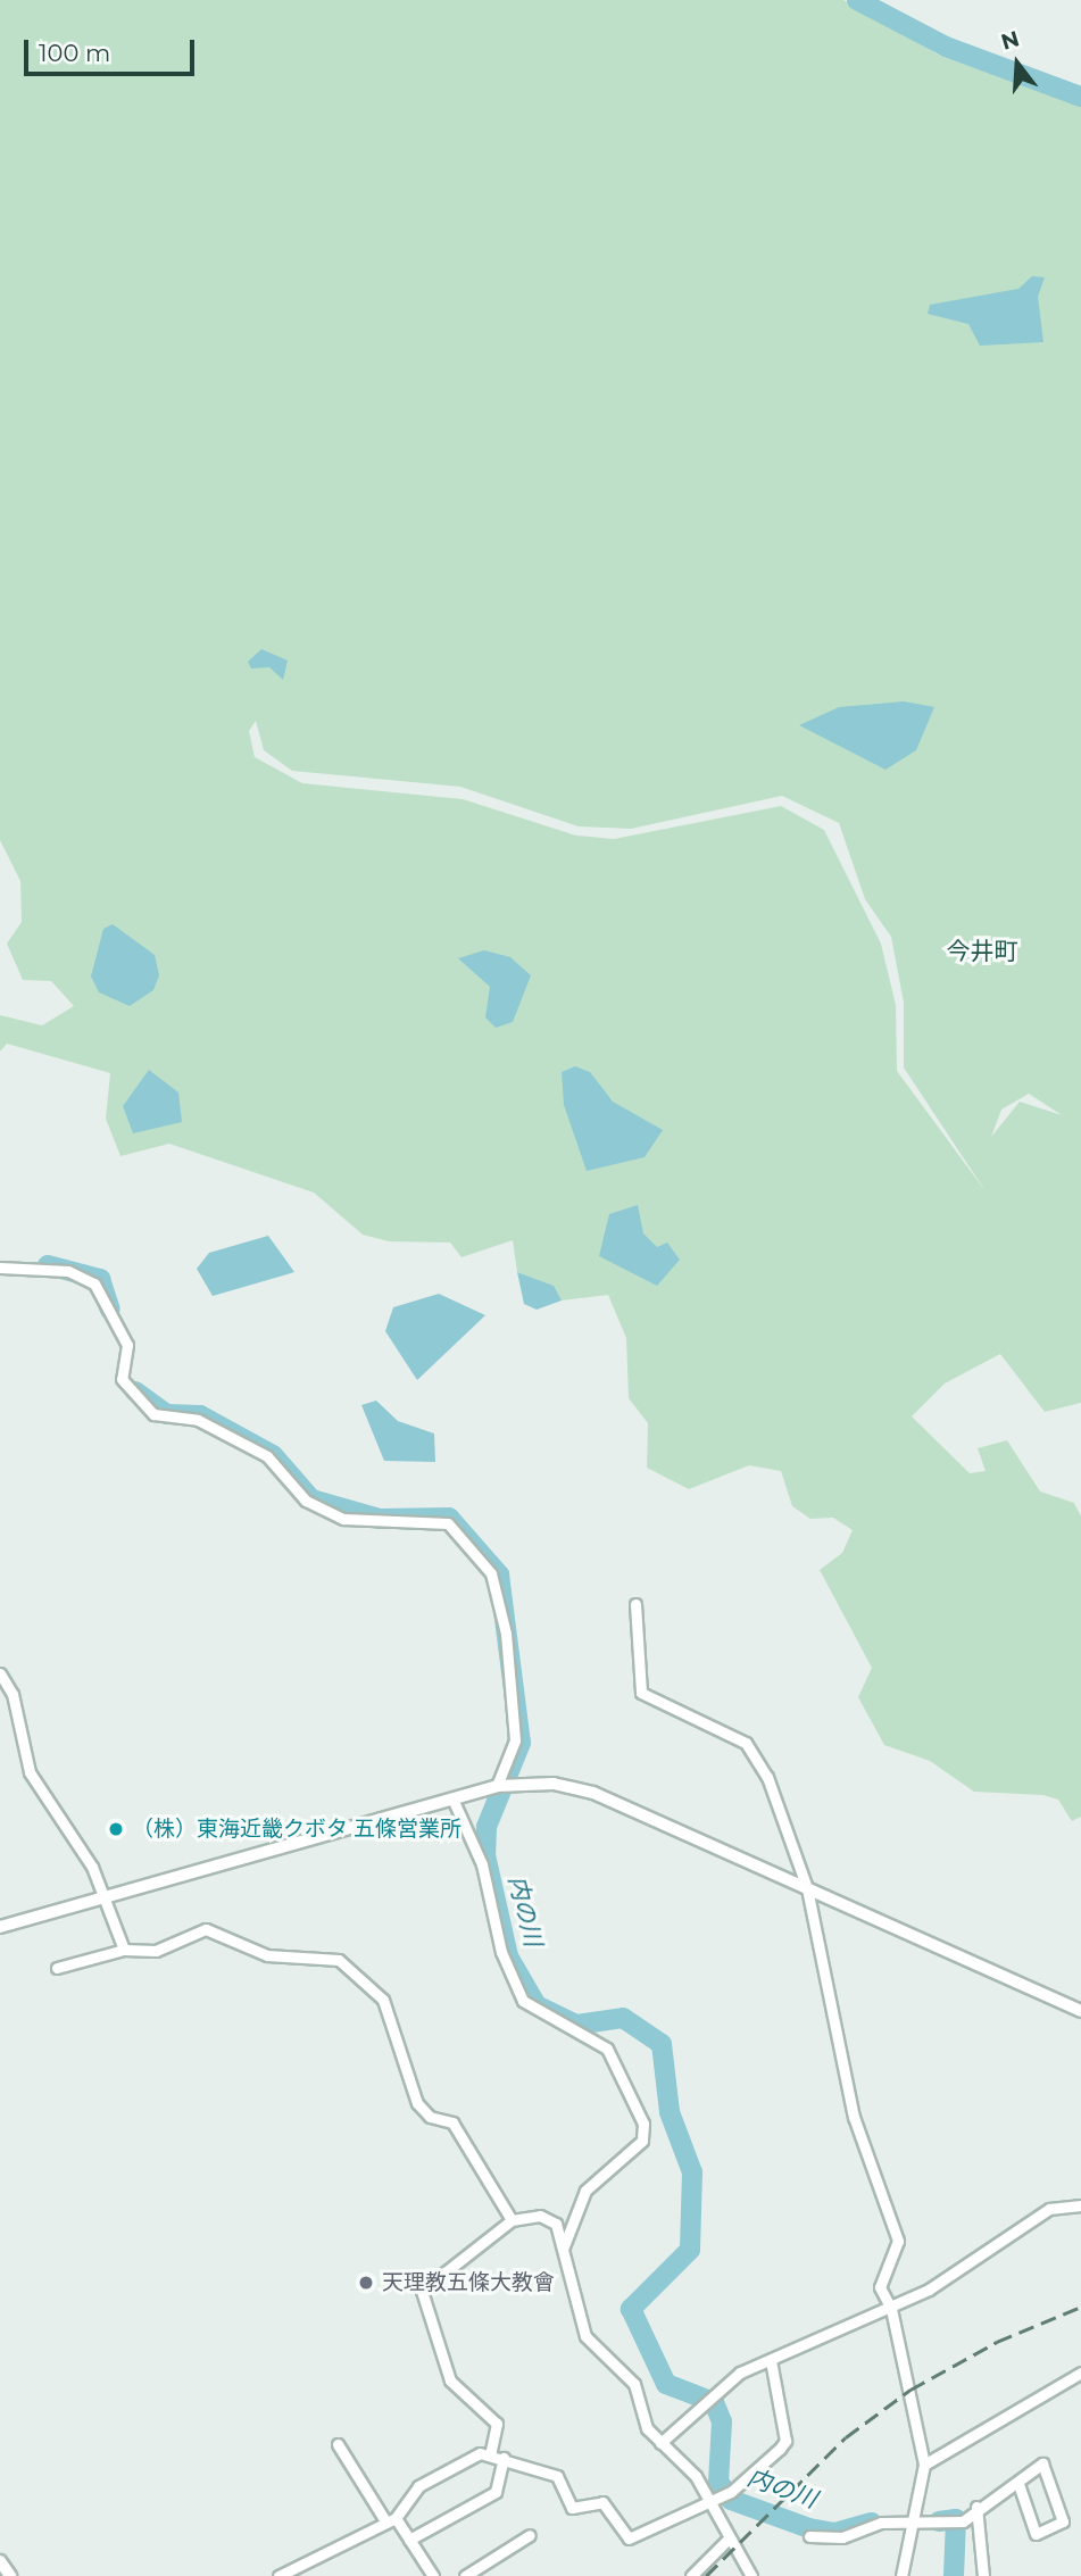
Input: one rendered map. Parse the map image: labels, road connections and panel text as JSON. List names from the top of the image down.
{
  "districts": ["今井町"],
  "water": ["内の川"],
  "places": ["（株）東海近畿クボタ 五條営業所", "天理教五條大教會"],
  "scale_bar": "100 m",
  "north": "top"
}
